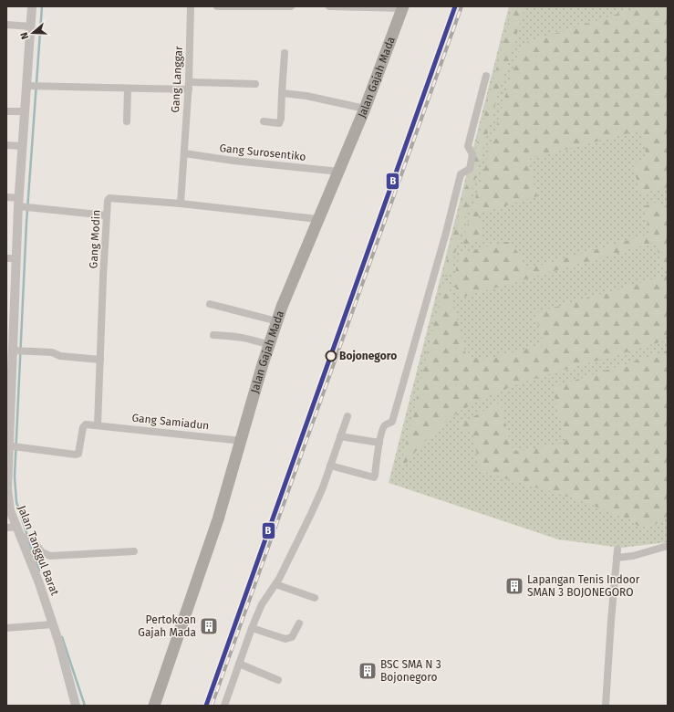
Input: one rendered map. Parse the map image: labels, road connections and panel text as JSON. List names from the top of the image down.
{
  "streets": {
    "highway": ["Jalan Gajah Mada"],
    "street": [
      "Gang Langgar",
      "Gang Surosentiko",
      "Gang Modin",
      "Gang Samiadun",
      "Jalan Tanggul Barat"
    ]
  },
  "crossings": [
    ["Jalan Gajah Mada", "Gang Surosentiko"],
    ["Jalan Gajah Mada", "Gang Modin"],
    ["Jalan Gajah Mada", "Gang Samiadun"],
    ["Gang Langgar", "Gang Surosentiko"],
    ["Gang Langgar", "Gang Modin"],
    ["Gang Modin", "Gang Samiadun"]
  ],
  "places": {
    "other": ["Bojonegoro"],
    "building": ["Lapangan Tenis Indoor SMAN 3 BOJONEGORO", "Pertokoan Gajah Mada", "BSC SMA N 3 Bojonegoro"]
  },
  "lines": ["transit line B"],
  "north": "left"
}
